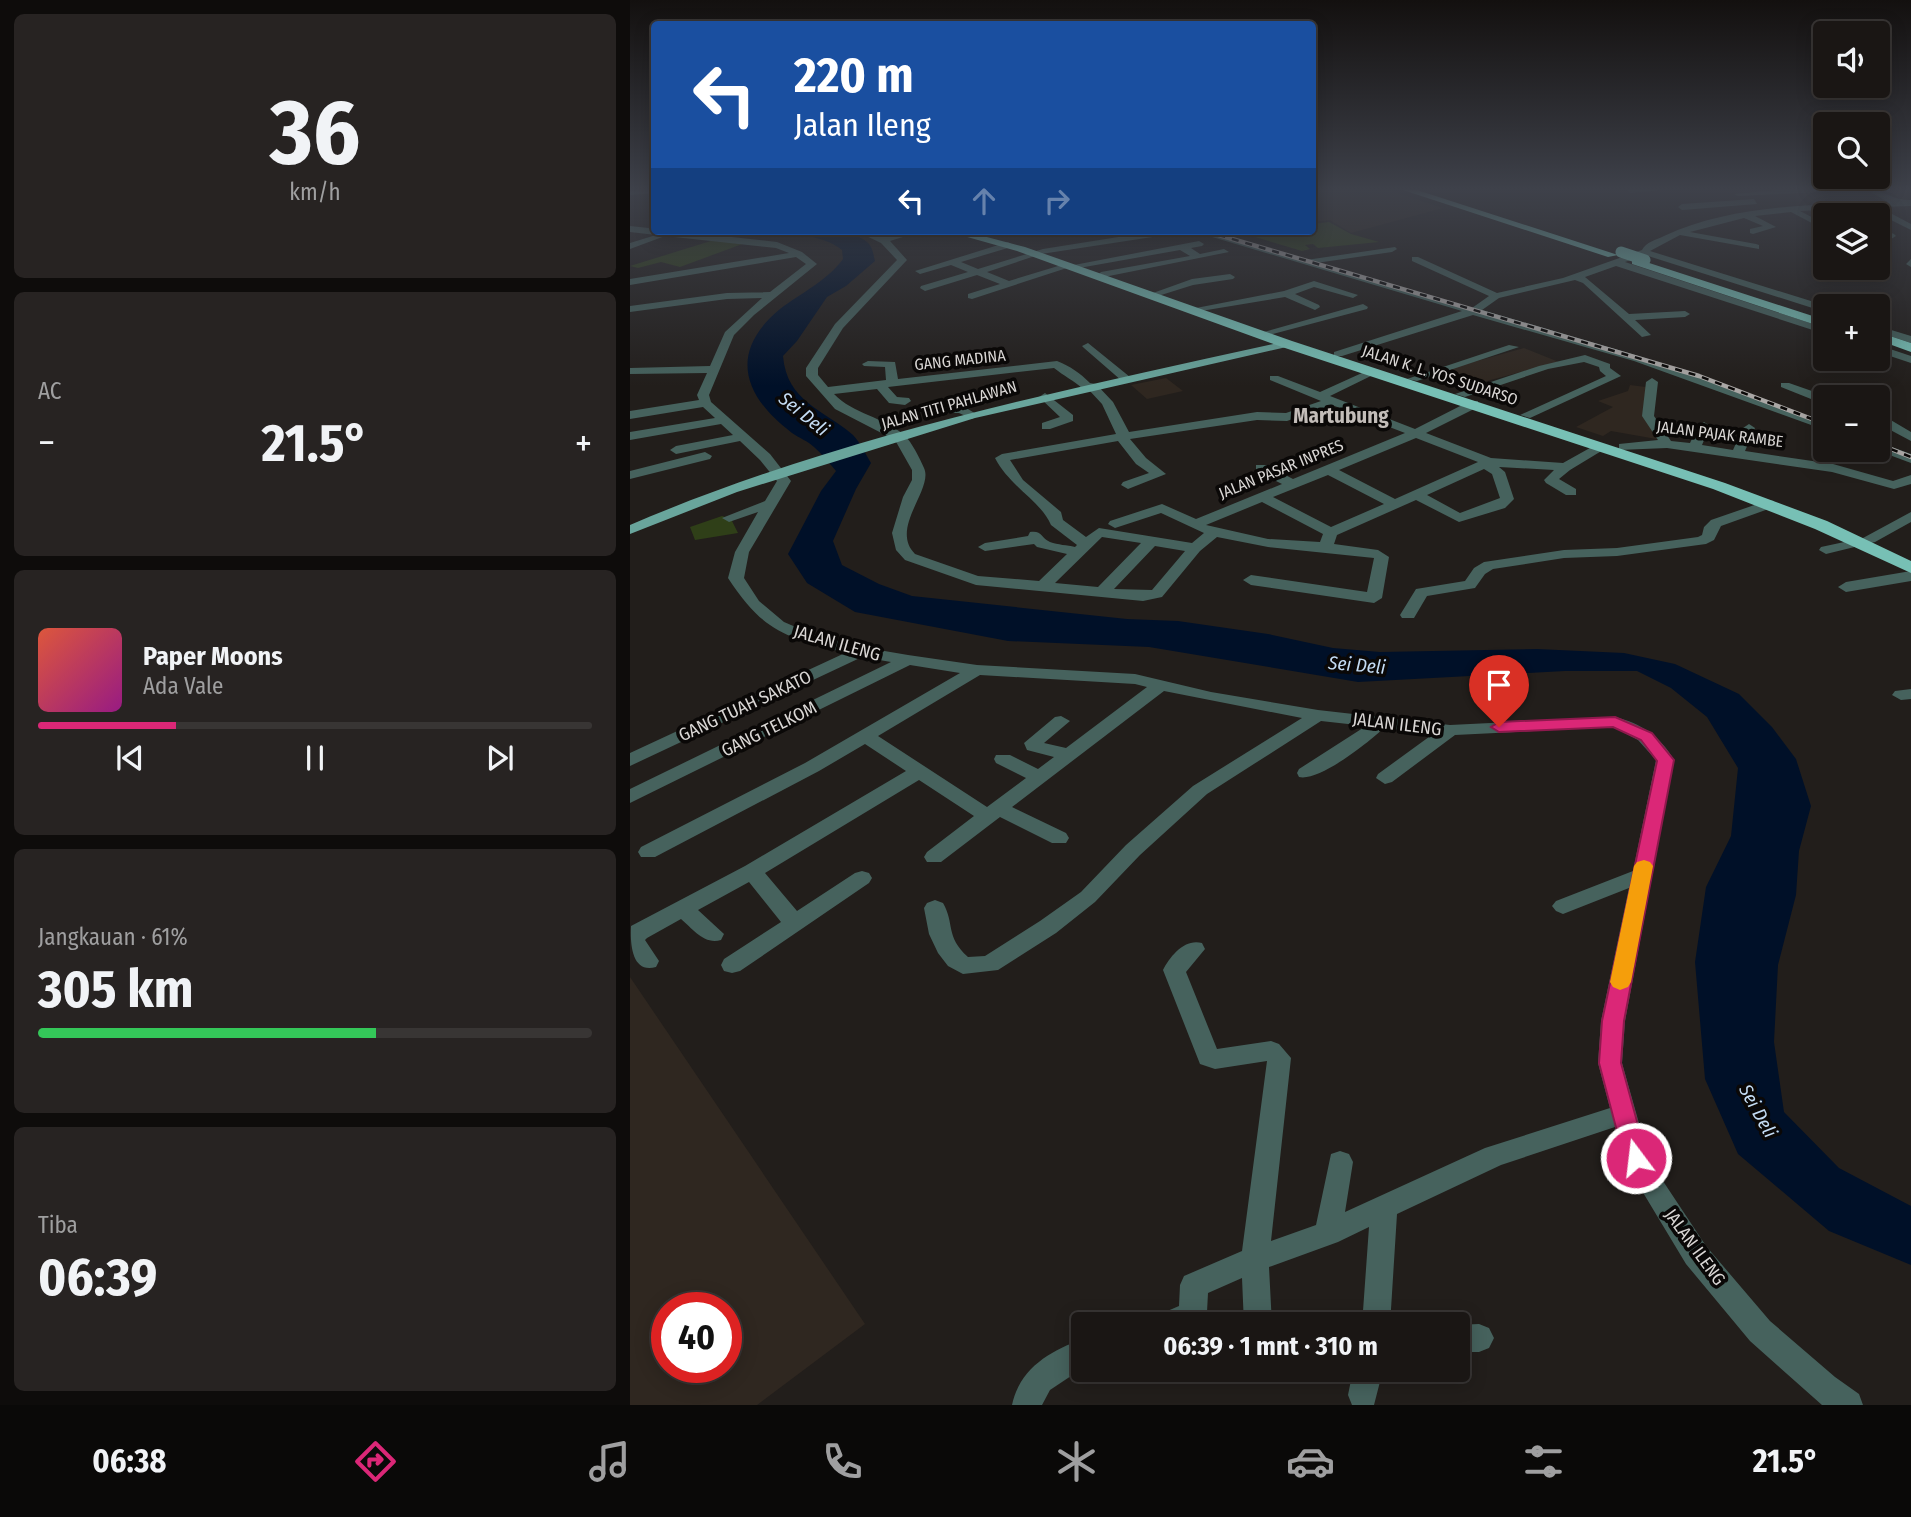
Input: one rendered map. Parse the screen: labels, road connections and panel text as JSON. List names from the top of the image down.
{
  "streets": {
    "highway": ["JALAN K. L. YOS SUDARSO"],
    "main road": ["JALAN TITI PAHLAWAN"],
    "street": [
      "GANG MADINA",
      "JALAN PAJAK RAMBE",
      "JALAN PASAR INPRES",
      "JALAN ILENG",
      "GANG TUAH SAKATO",
      "GANG TELKOM"
    ]
  },
  "crossings": [
    ["GANG MADINA", "JALAN TITI PAHLAWAN"],
    ["JALAN K. L. YOS SUDARSO", "JALAN TITI PAHLAWAN"],
    ["JALAN K. L. YOS SUDARSO", "JALAN PAJAK RAMBE"],
    ["JALAN K. L. YOS SUDARSO", "JALAN PASAR INPRES"],
    ["JALAN TITI PAHLAWAN", "JALAN ILENG"],
    ["JALAN ILENG", "GANG TUAH SAKATO"],
    ["JALAN ILENG", "GANG TELKOM"]
  ],
  "districts": ["Martubung"],
  "water": ["Sei Deli"],
  "page": {
    "tile": [
      ["36", "km/h"],
      "AC",
      ["Jangkauan · 61%", "305 km"],
      ["Tiba", "06:39"]
    ],
    "map_buttons": ["+", "−"],
    "turn": ["220 m", "Jalan Ileng"],
    "heat": ["−", "21.5°", "+"],
    "song": ["Paper Moons", "Ada Vale"],
    "limit": "40",
    "trip": "06:39 · 1 mnt · 310 m",
    "tabs": ["06:38", "21.5°"]
  }
}
